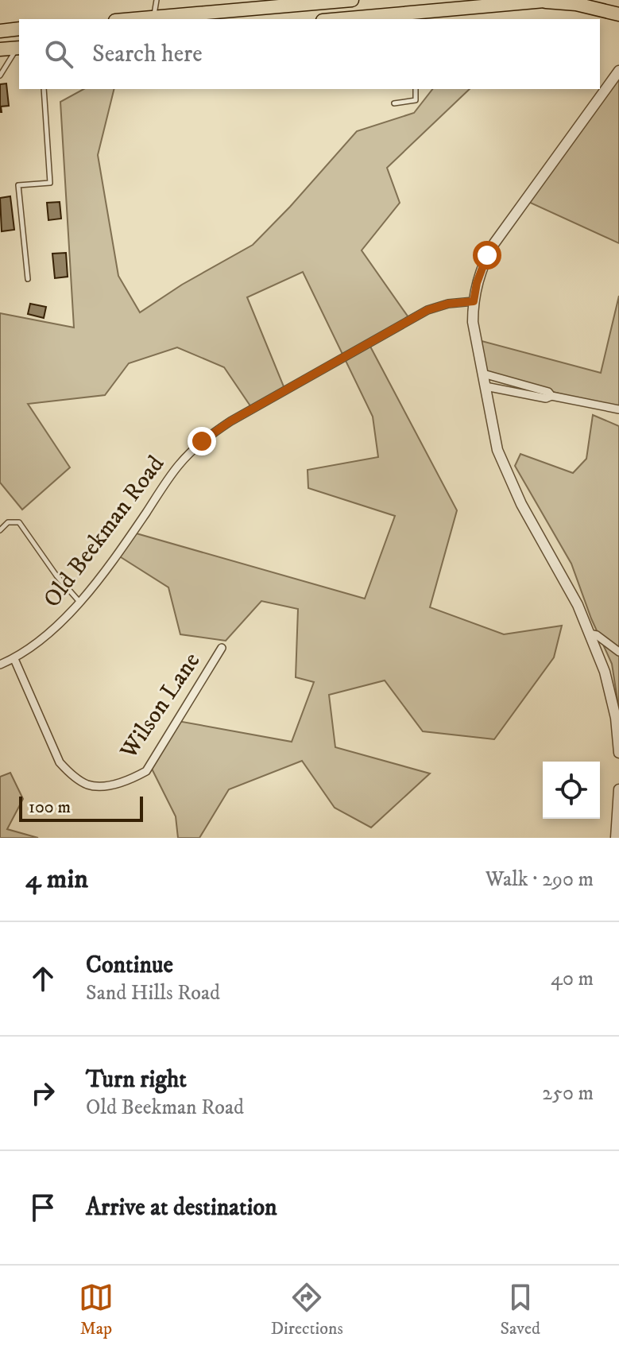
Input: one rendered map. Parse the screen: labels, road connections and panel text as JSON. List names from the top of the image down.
{
  "streets": {
    "street": ["Old Beekman Road", "Wilson Lane"]
  },
  "crossings": [
    ["Old Beekman Road", "Wilson Lane"]
  ],
  "scale_bar": "100 m",
  "page": {
    "search": "Search here",
    "scale": "100 m",
    "heading": ["4 min", "Walk · 290 m"],
    "list": [
      ["Continue", "Sand Hills Road", "40 m"],
      ["Turn right", "Old Beekman Road", "250 m"],
      "Arrive at destination"
    ],
    "nav": ["Map", "Directions", "Saved"]
  }
}
